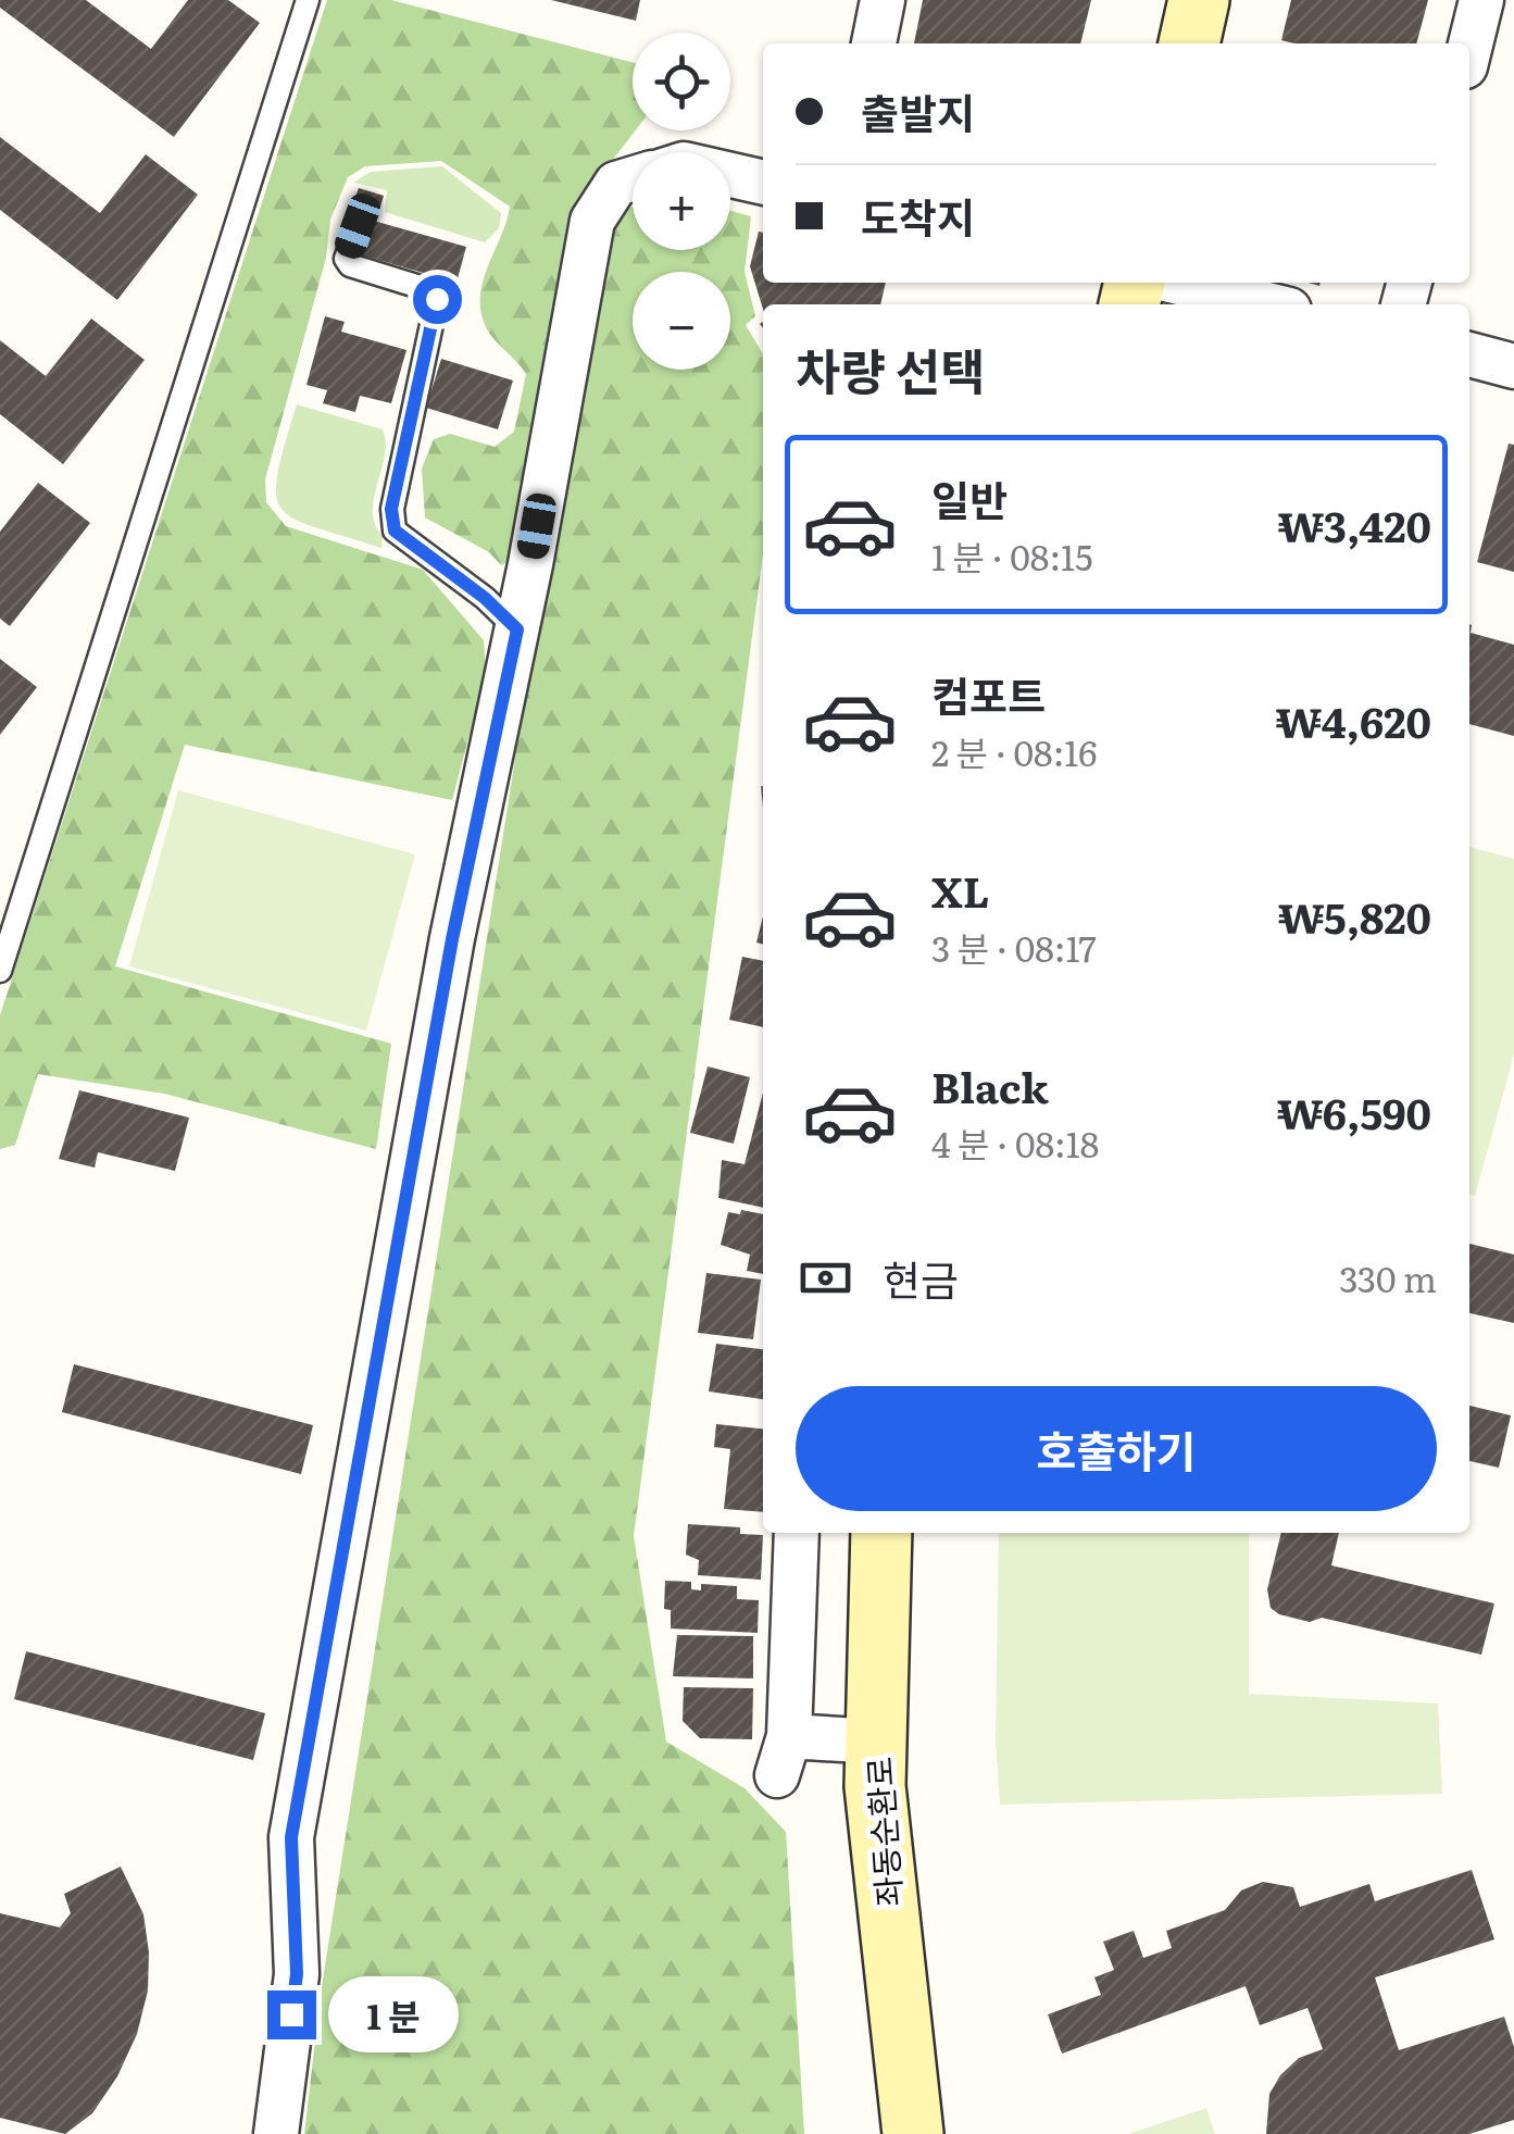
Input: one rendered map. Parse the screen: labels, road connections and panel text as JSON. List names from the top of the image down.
{
  "streets": {
    "street": ["좌동순환로"]
  },
  "page": {
    "map_buttons": ["+", "−"],
    "banner": ["출발지", "도착지"],
    "heading": "차량 선택",
    "list": [
      {
        "name": "일반",
        "note": "1 분 · 08:15",
        "value": "₩3,420"
      },
      {
        "name": "컴포트",
        "note": "2 분 · 08:16",
        "value": "₩4,620"
      },
      {
        "name": "XL",
        "note": "3 분 · 08:17",
        "value": "₩5,820"
      },
      {
        "name": "Black",
        "note": "4 분 · 08:18",
        "value": "₩6,590"
      }
    ],
    "pay": ["현금", "330 m"],
    "buttons": "호출하기",
    "bubble": "1 분"
  }
}
